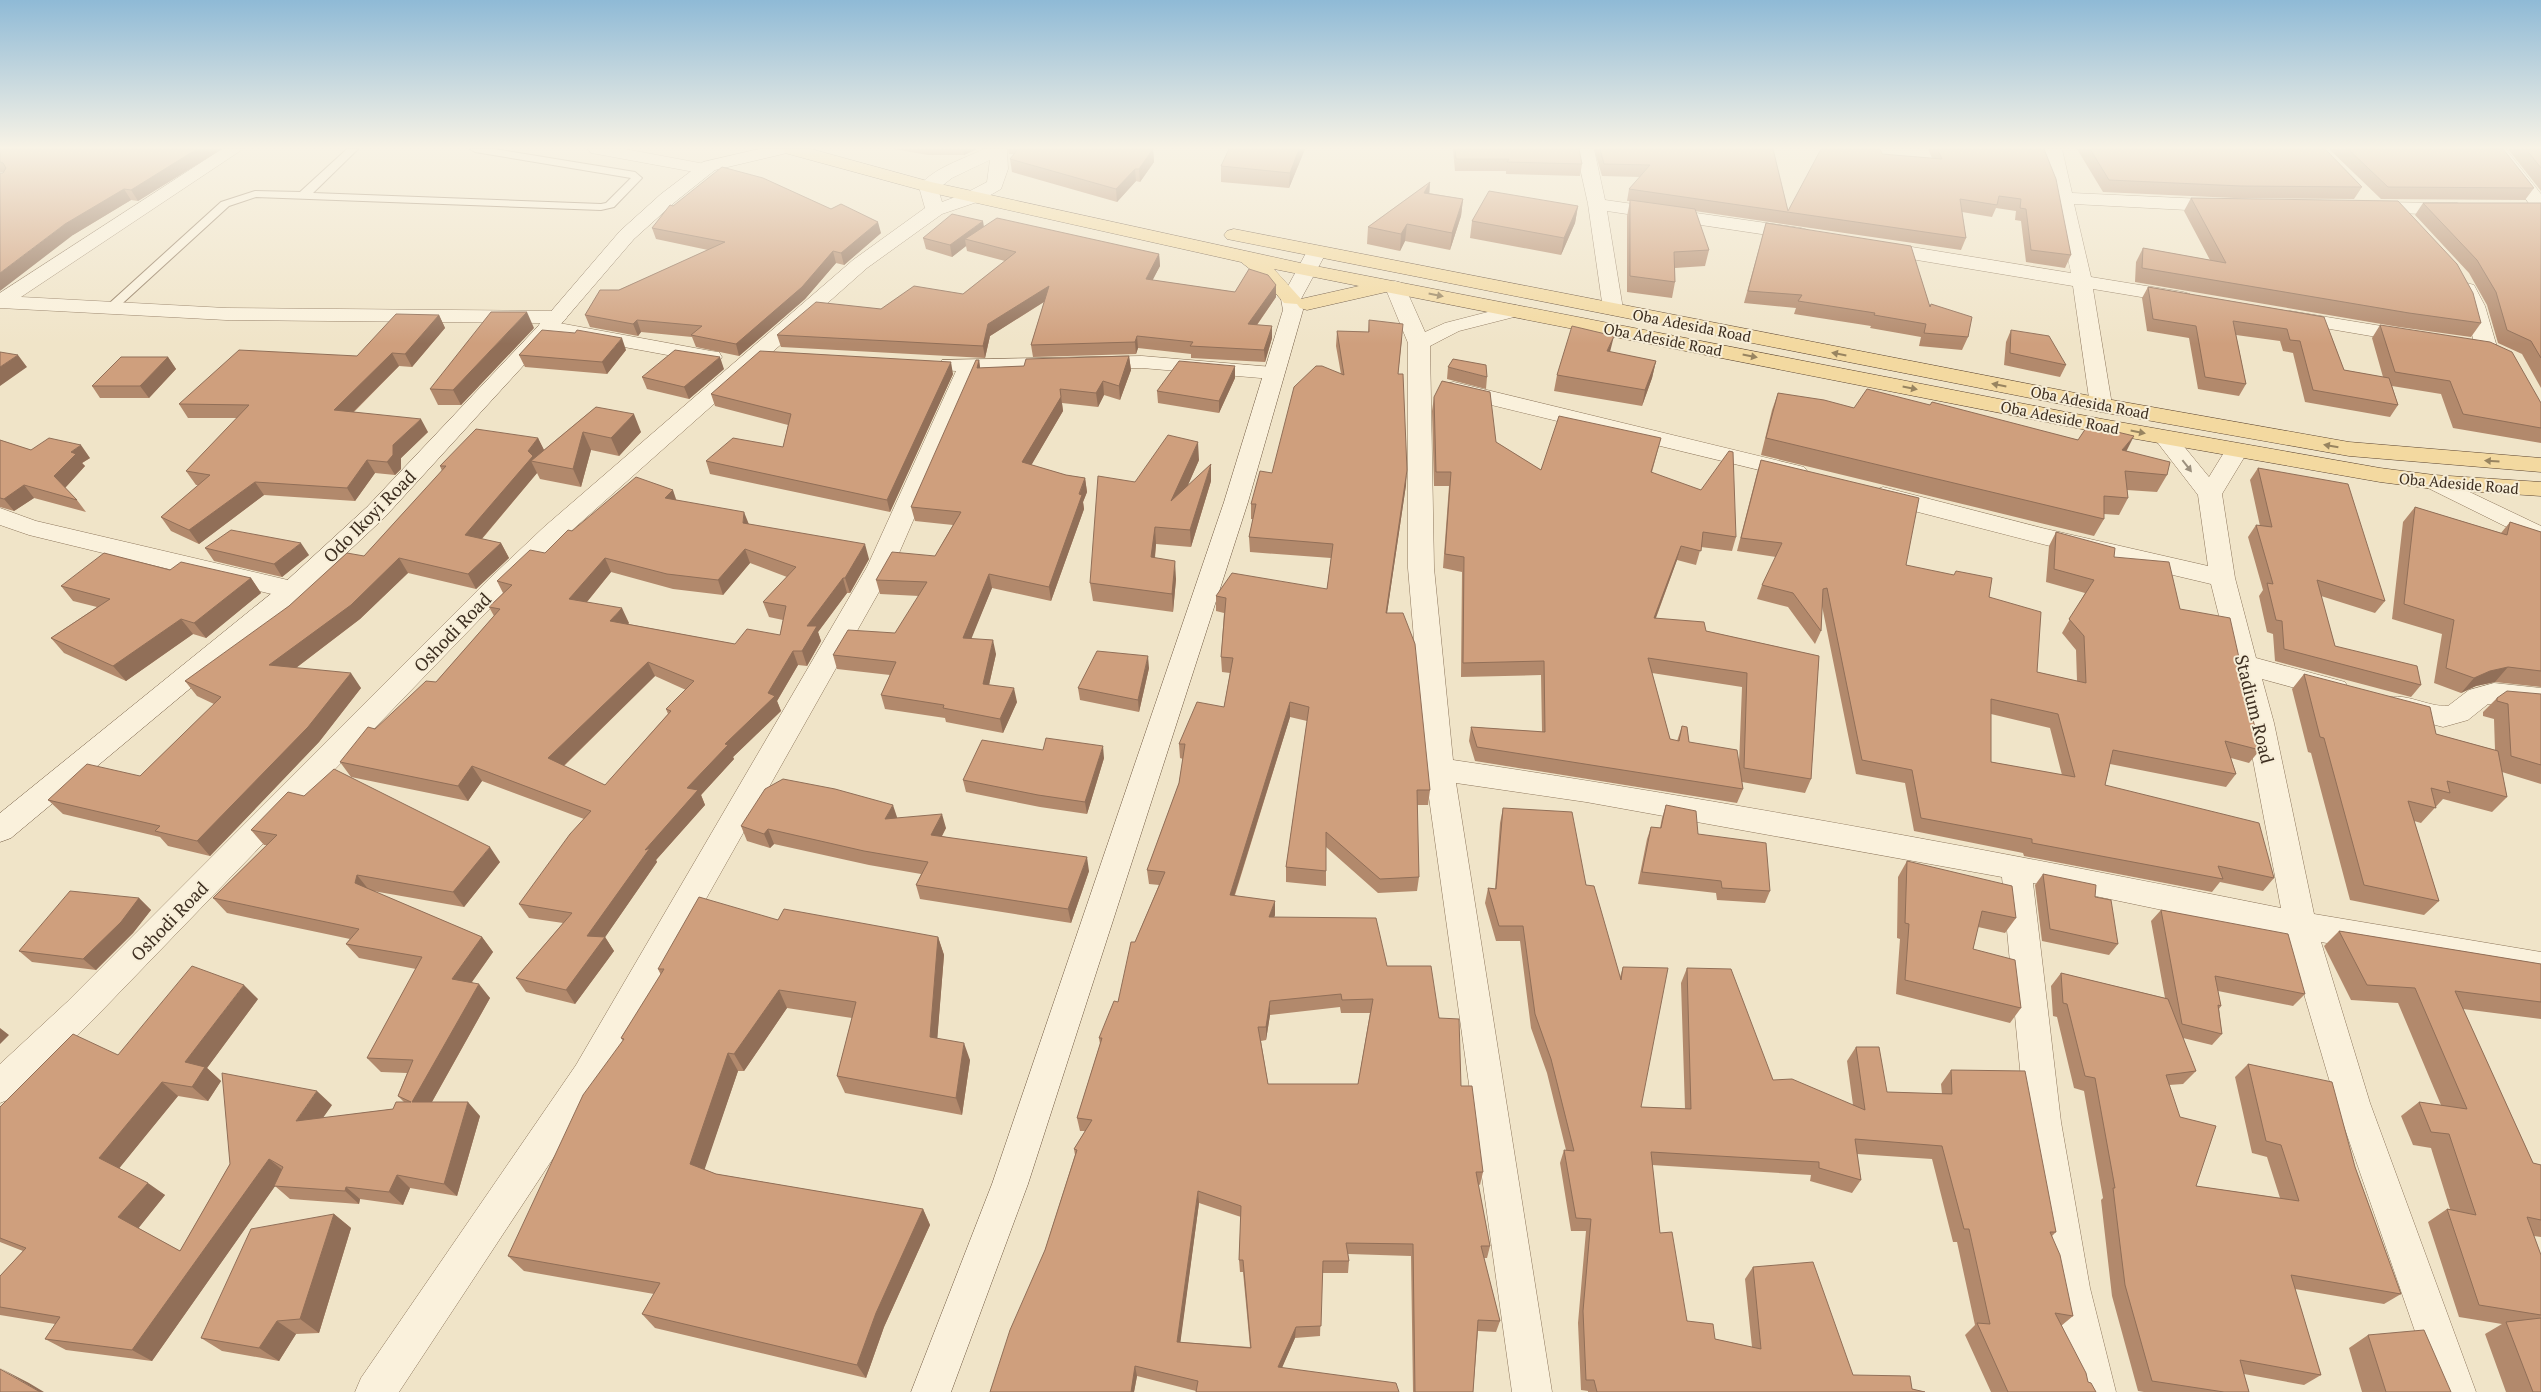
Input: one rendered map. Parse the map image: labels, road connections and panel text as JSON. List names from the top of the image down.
{
  "streets": {
    "main road": ["Oba Adesida Road", "Oba Adeside Road"],
    "street": ["Odo Ikoyi Road", "Oshodi Road", "Stadium Road"]
  },
  "crossings": [
    ["Oba Adesida Road", "Oba Adeside Road"]
  ],
  "one_way": ["Oba Adesida Road", "Oba Adeside Road"]
}
